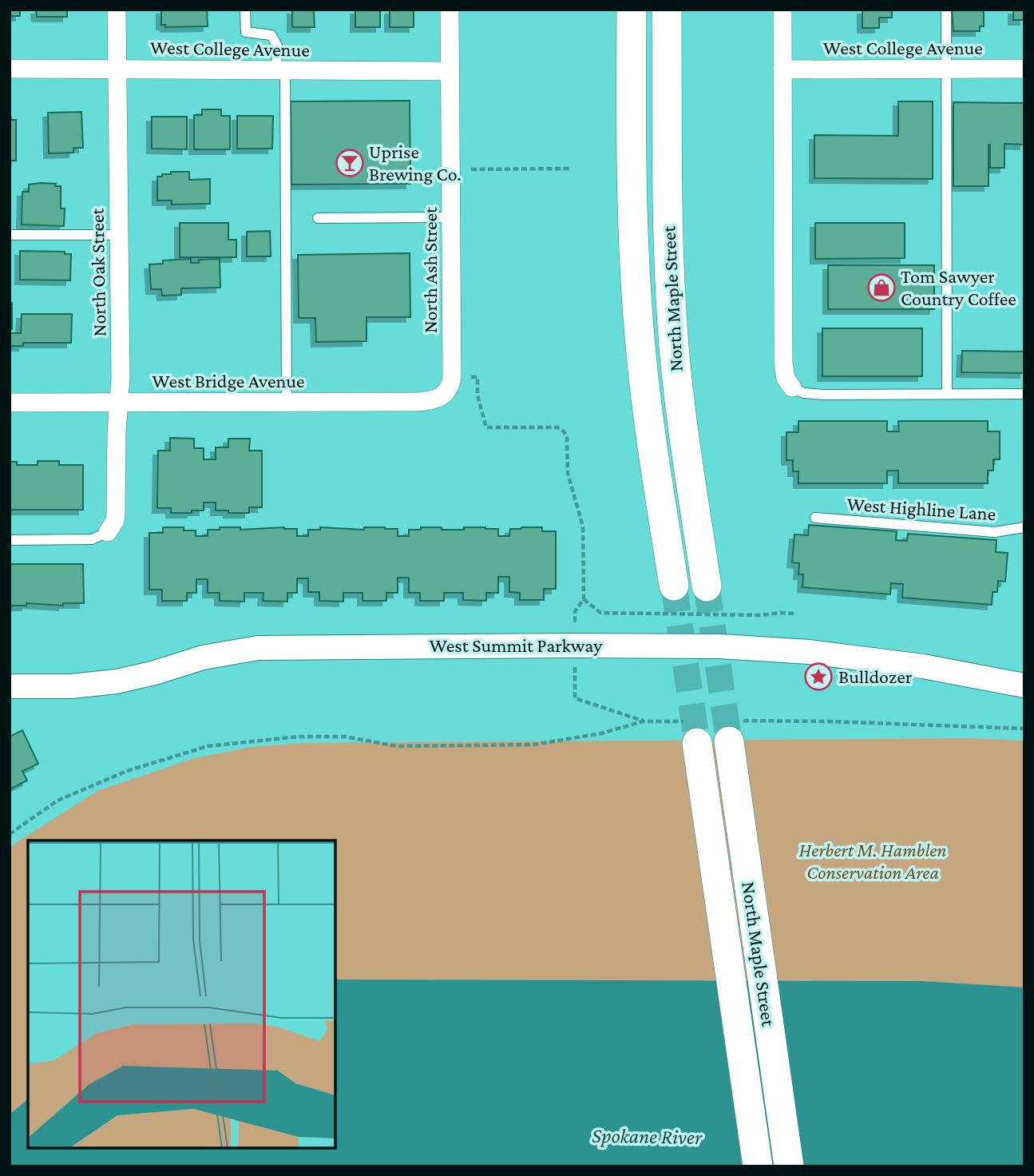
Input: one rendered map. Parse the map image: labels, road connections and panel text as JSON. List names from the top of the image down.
{
  "streets": {
    "main road": ["North Maple Street"],
    "street": [
      "West College Avenue",
      "North Ash Street",
      "North Oak Street",
      "West Bridge Avenue",
      "West Summit Parkway"
    ],
    "lane": ["West Highline Lane"]
  },
  "crossings": [
    ["West College Avenue", "North Ash Street"],
    ["West College Avenue", "North Oak Street"],
    ["North Ash Street", "West Bridge Avenue"],
    ["North Oak Street", "West Bridge Avenue"]
  ],
  "water": ["Spokane River"],
  "parks": ["Herbert M. Hamblen Conservation Area"],
  "places": {
    "bar": ["Uprise Brewing Co."],
    "shop": ["Tom Sawyer Country Coffee"],
    "place": ["Bulldozer"]
  }
}
